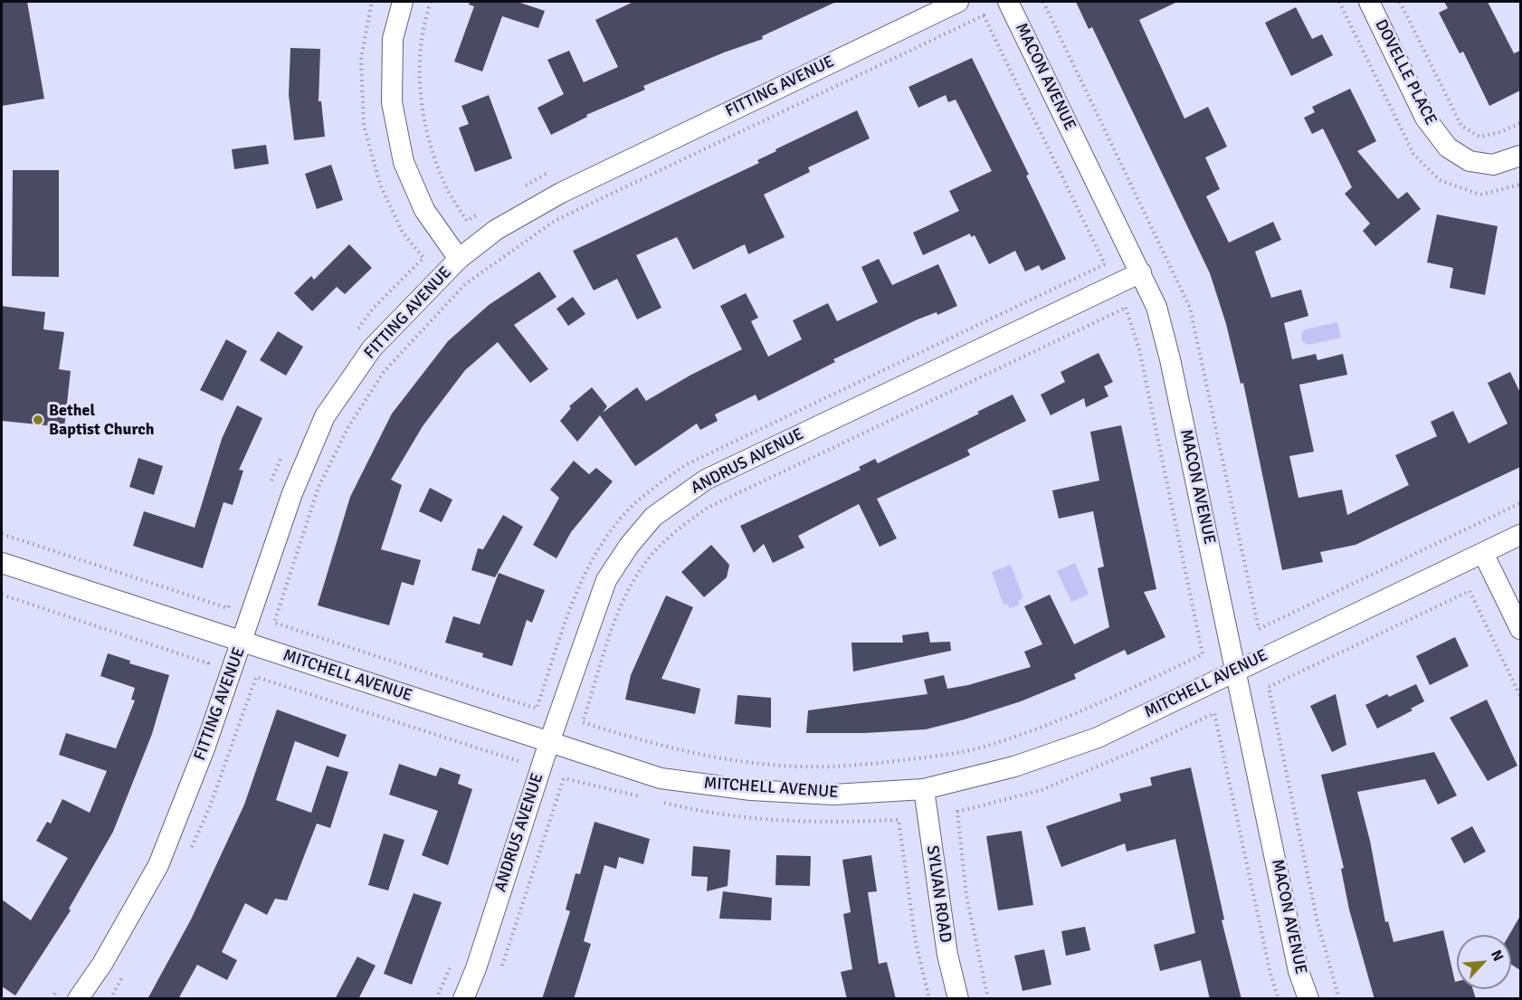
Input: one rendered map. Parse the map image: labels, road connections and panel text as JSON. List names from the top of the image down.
{
  "streets": {
    "street": [
      "DOVELLE PLACE",
      "MACON AVENUE",
      "FITTING AVENUE",
      "ANDRUS AVENUE",
      "MITCHELL AVENUE",
      "SYLVAN ROAD"
    ]
  },
  "crossings": [
    ["MACON AVENUE", "ANDRUS AVENUE"],
    ["MACON AVENUE", "MITCHELL AVENUE"],
    ["FITTING AVENUE", "MITCHELL AVENUE"],
    ["ANDRUS AVENUE", "MITCHELL AVENUE"],
    ["MITCHELL AVENUE", "SYLVAN ROAD"]
  ],
  "places": ["Bethel Baptist Church"],
  "north": "top right"
}
